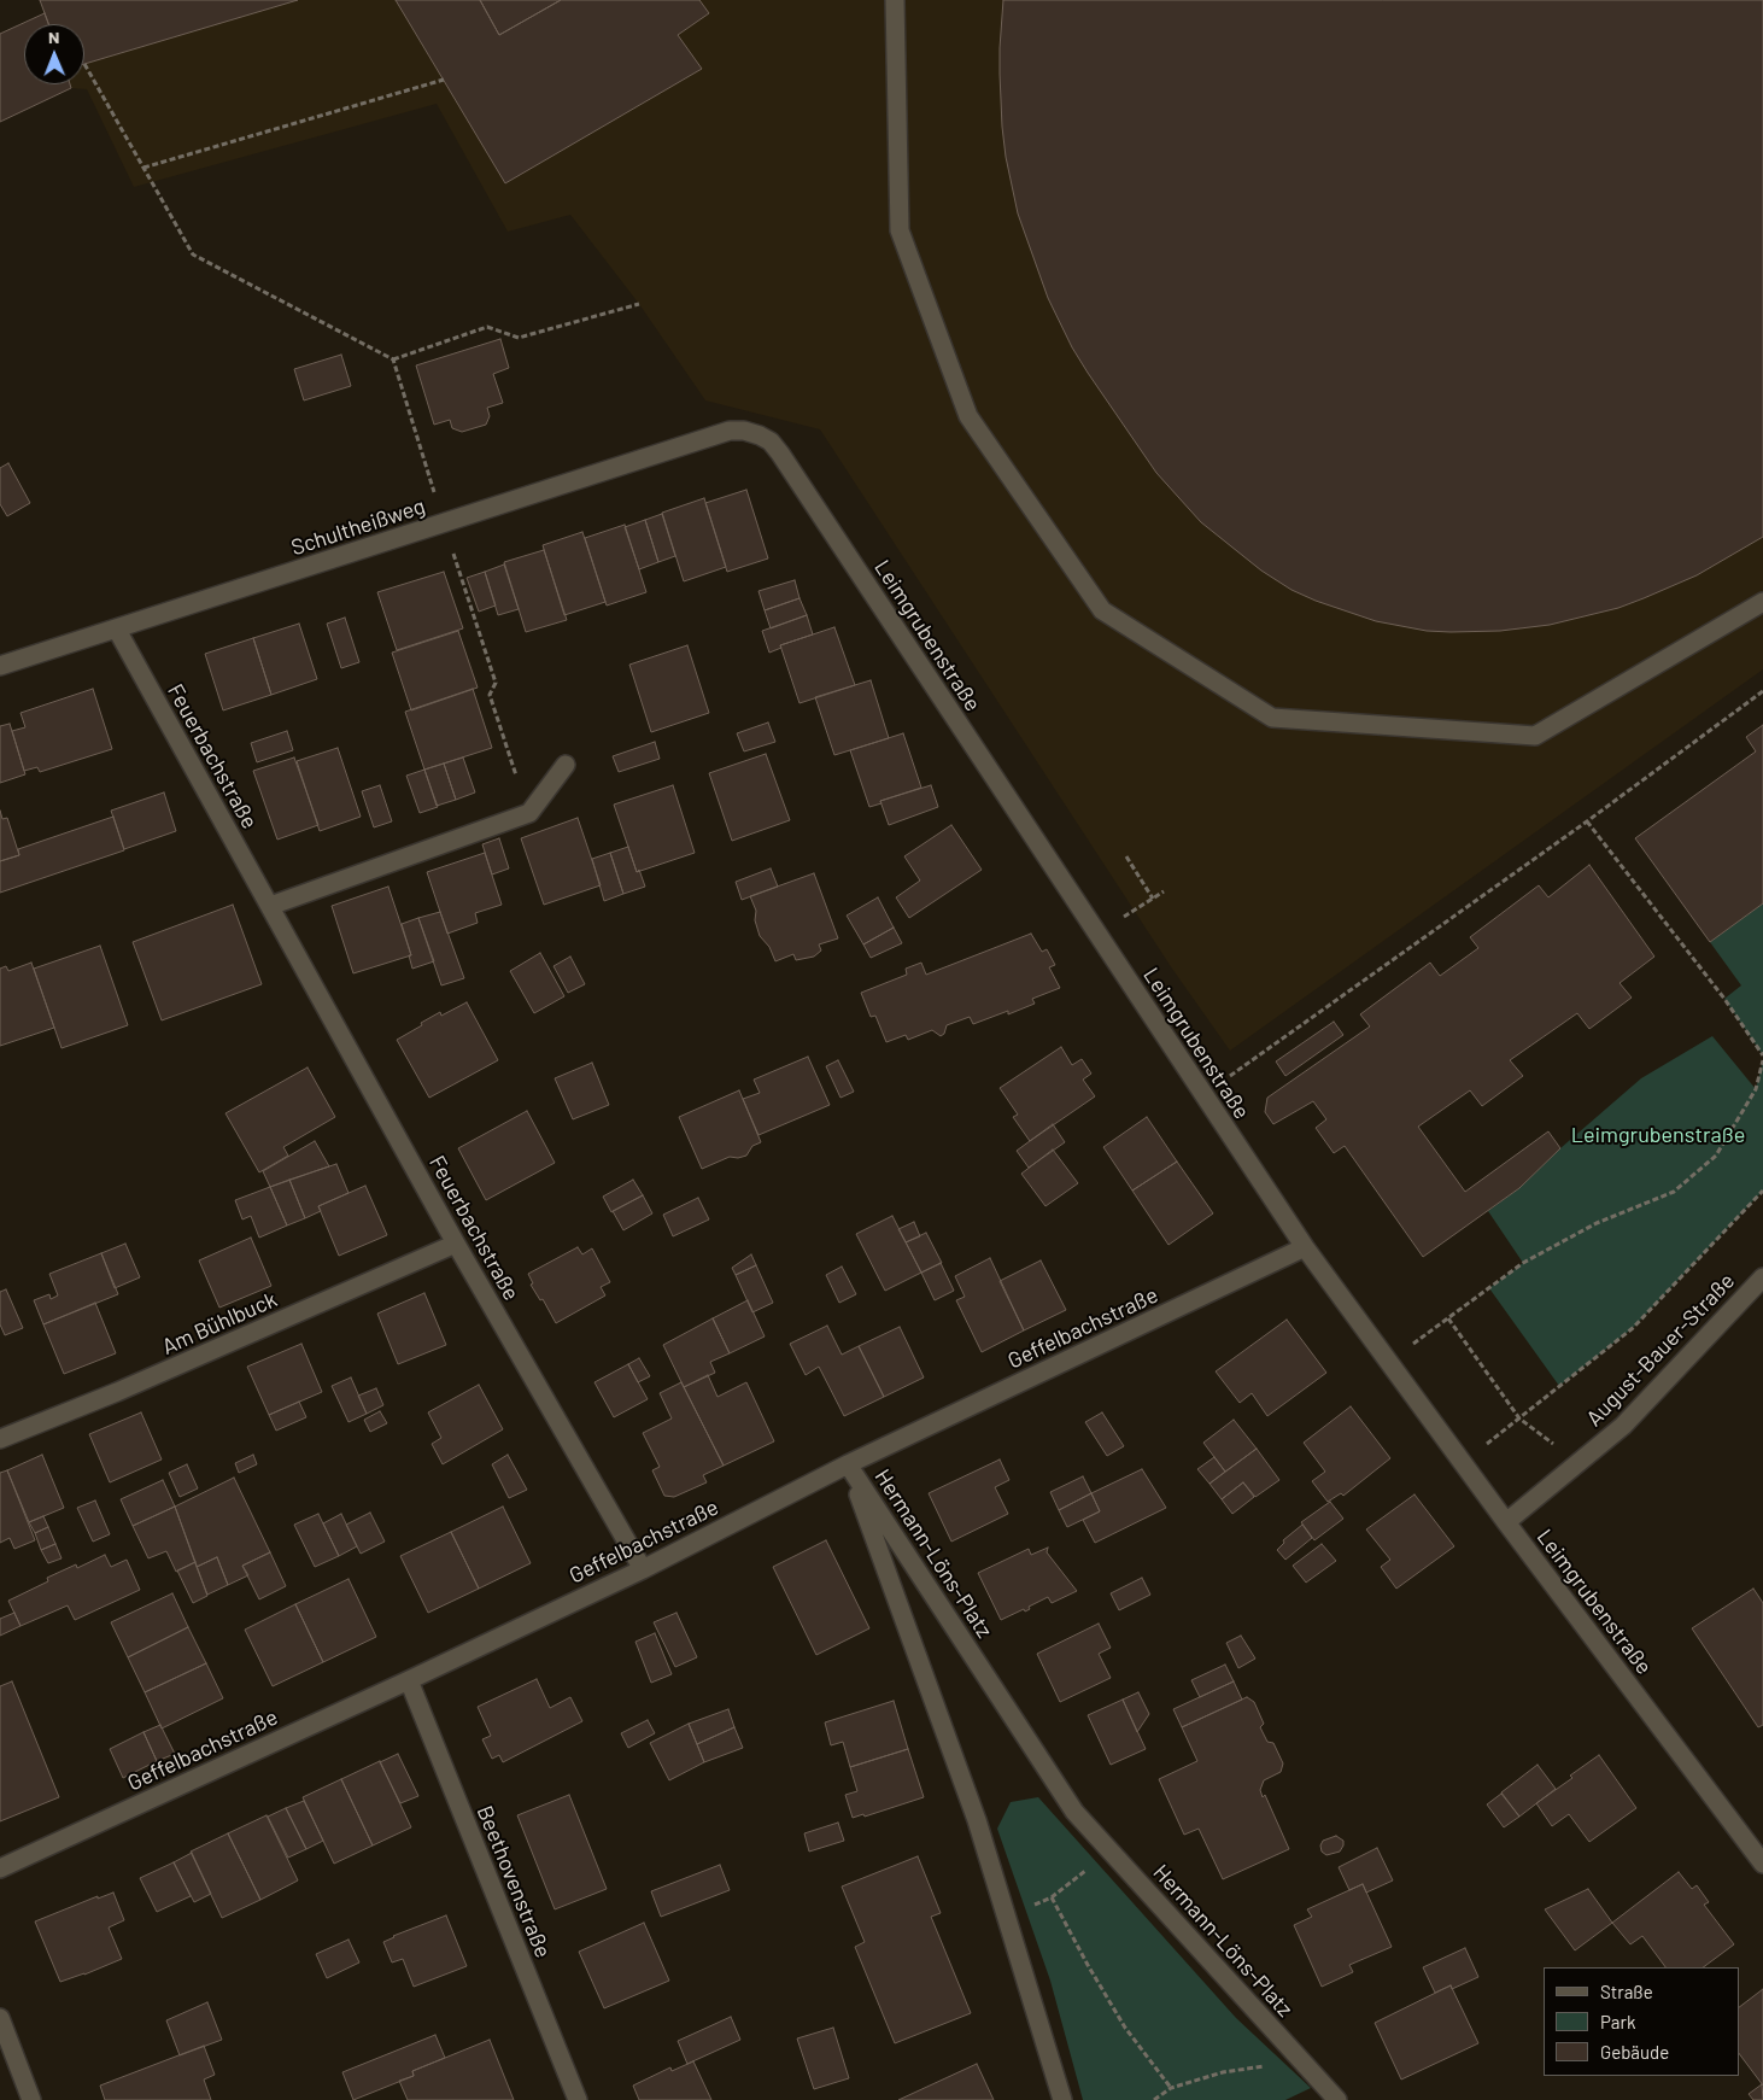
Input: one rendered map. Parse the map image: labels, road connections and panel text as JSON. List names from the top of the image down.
{
  "streets": {
    "street": [
      "Schultheißweg",
      "Leimgrubenstraße",
      "Feuerbachstraße",
      "Am Bühlbuck",
      "Geffelbachstraße",
      "August-Bauer-Straße",
      "Hermann-Löns-Platz",
      "Beethovenstraße"
    ]
  },
  "crossings": [
    ["Schultheißweg", "Leimgrubenstraße"],
    ["Schultheißweg", "Feuerbachstraße"],
    ["Leimgrubenstraße", "Geffelbachstraße"],
    ["Leimgrubenstraße", "August-Bauer-Straße"],
    ["Feuerbachstraße", "Am Bühlbuck"],
    ["Feuerbachstraße", "Geffelbachstraße"],
    ["Geffelbachstraße", "Hermann-Löns-Platz"],
    ["Geffelbachstraße", "Beethovenstraße"]
  ],
  "parks": ["Leimgrubenstraße"],
  "legend": ["Straße", "Park", "Gebäude"],
  "north": "top"
}
